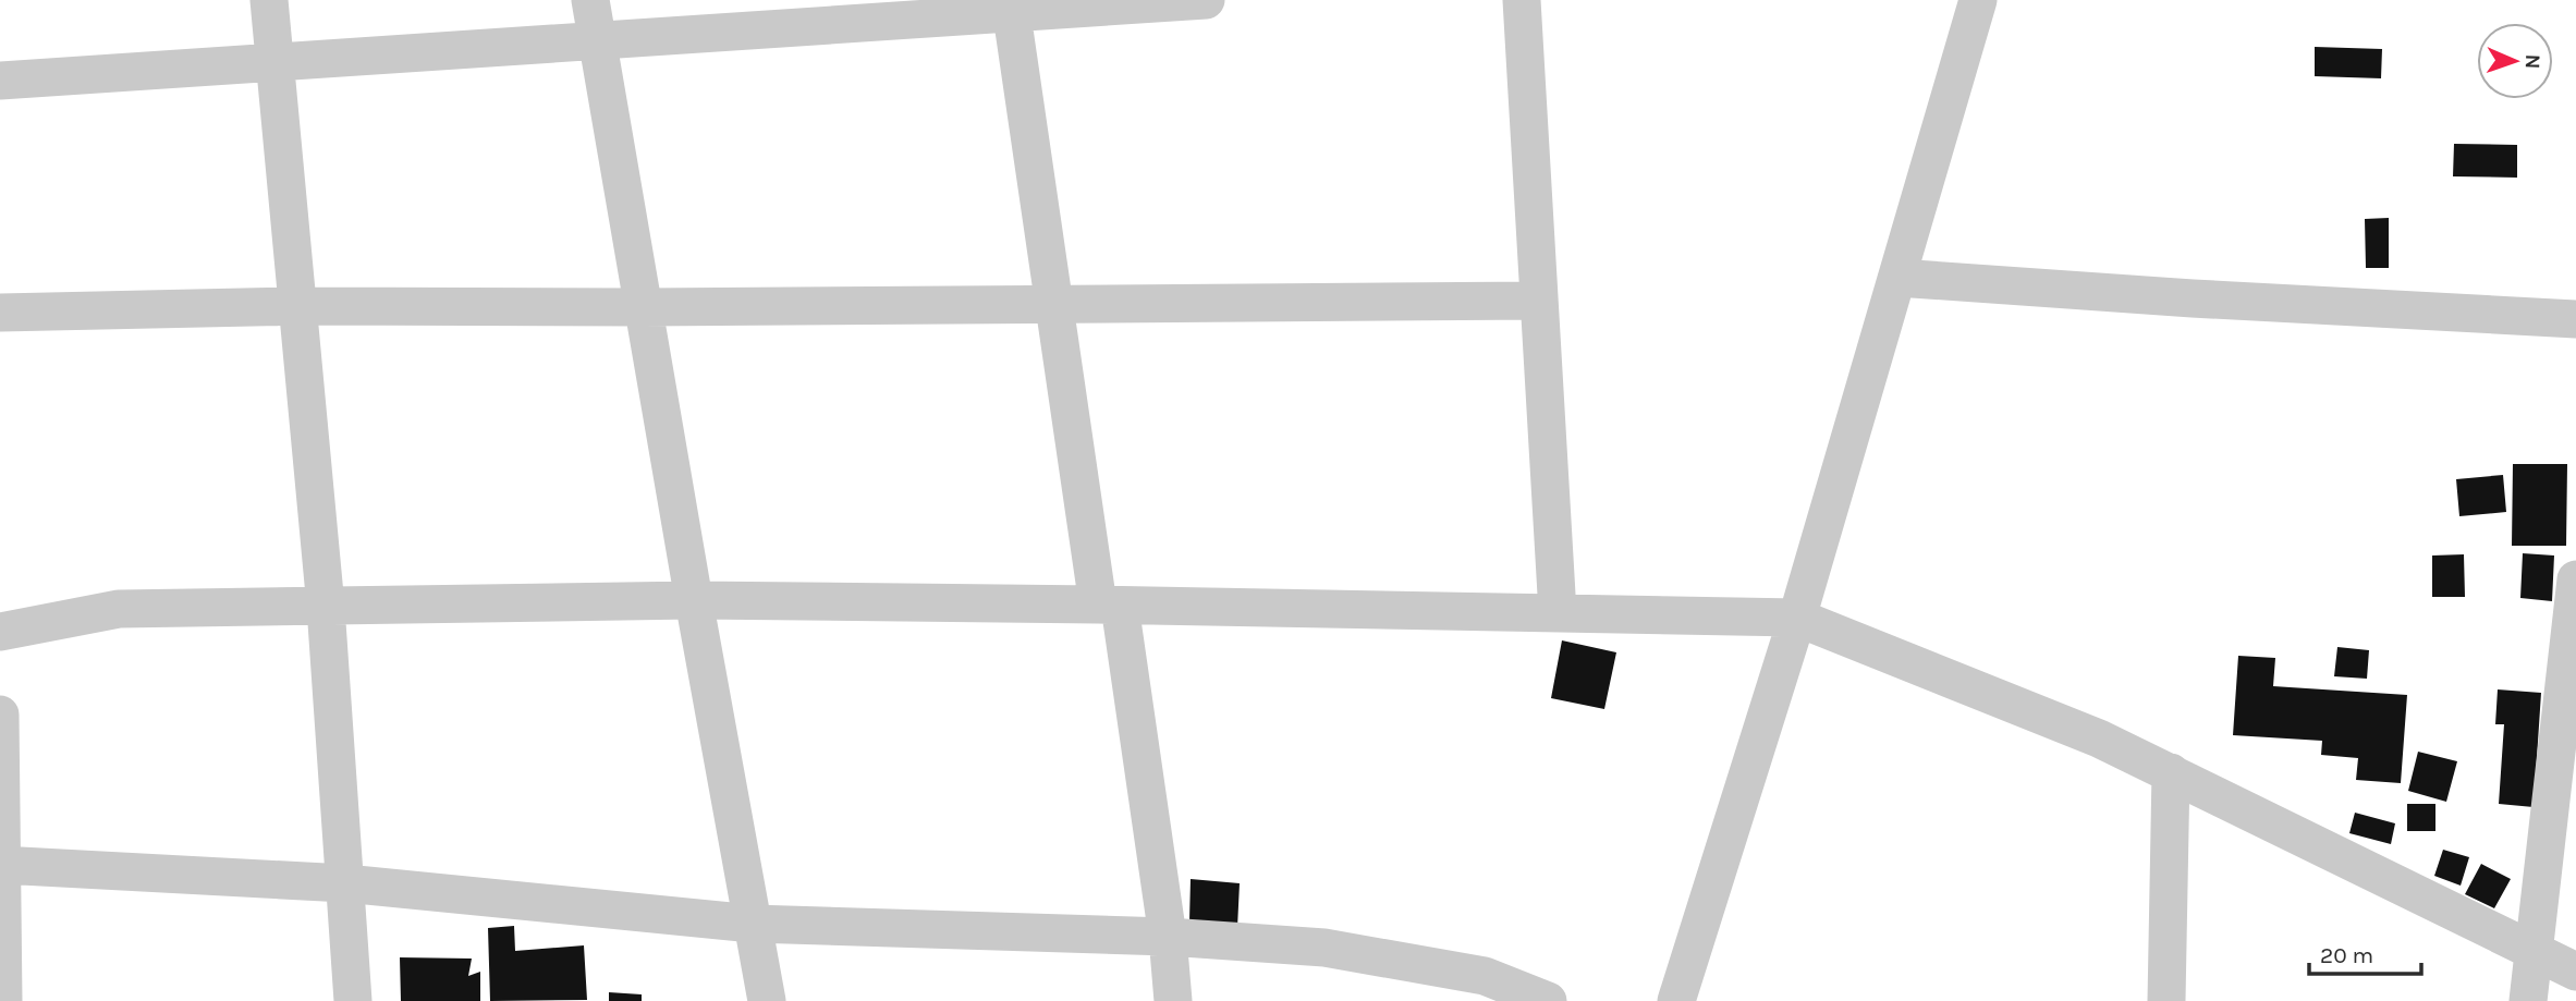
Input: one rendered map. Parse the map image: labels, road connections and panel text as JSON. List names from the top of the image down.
{
  "scale_bar": "20 m",
  "north": "right"
}
